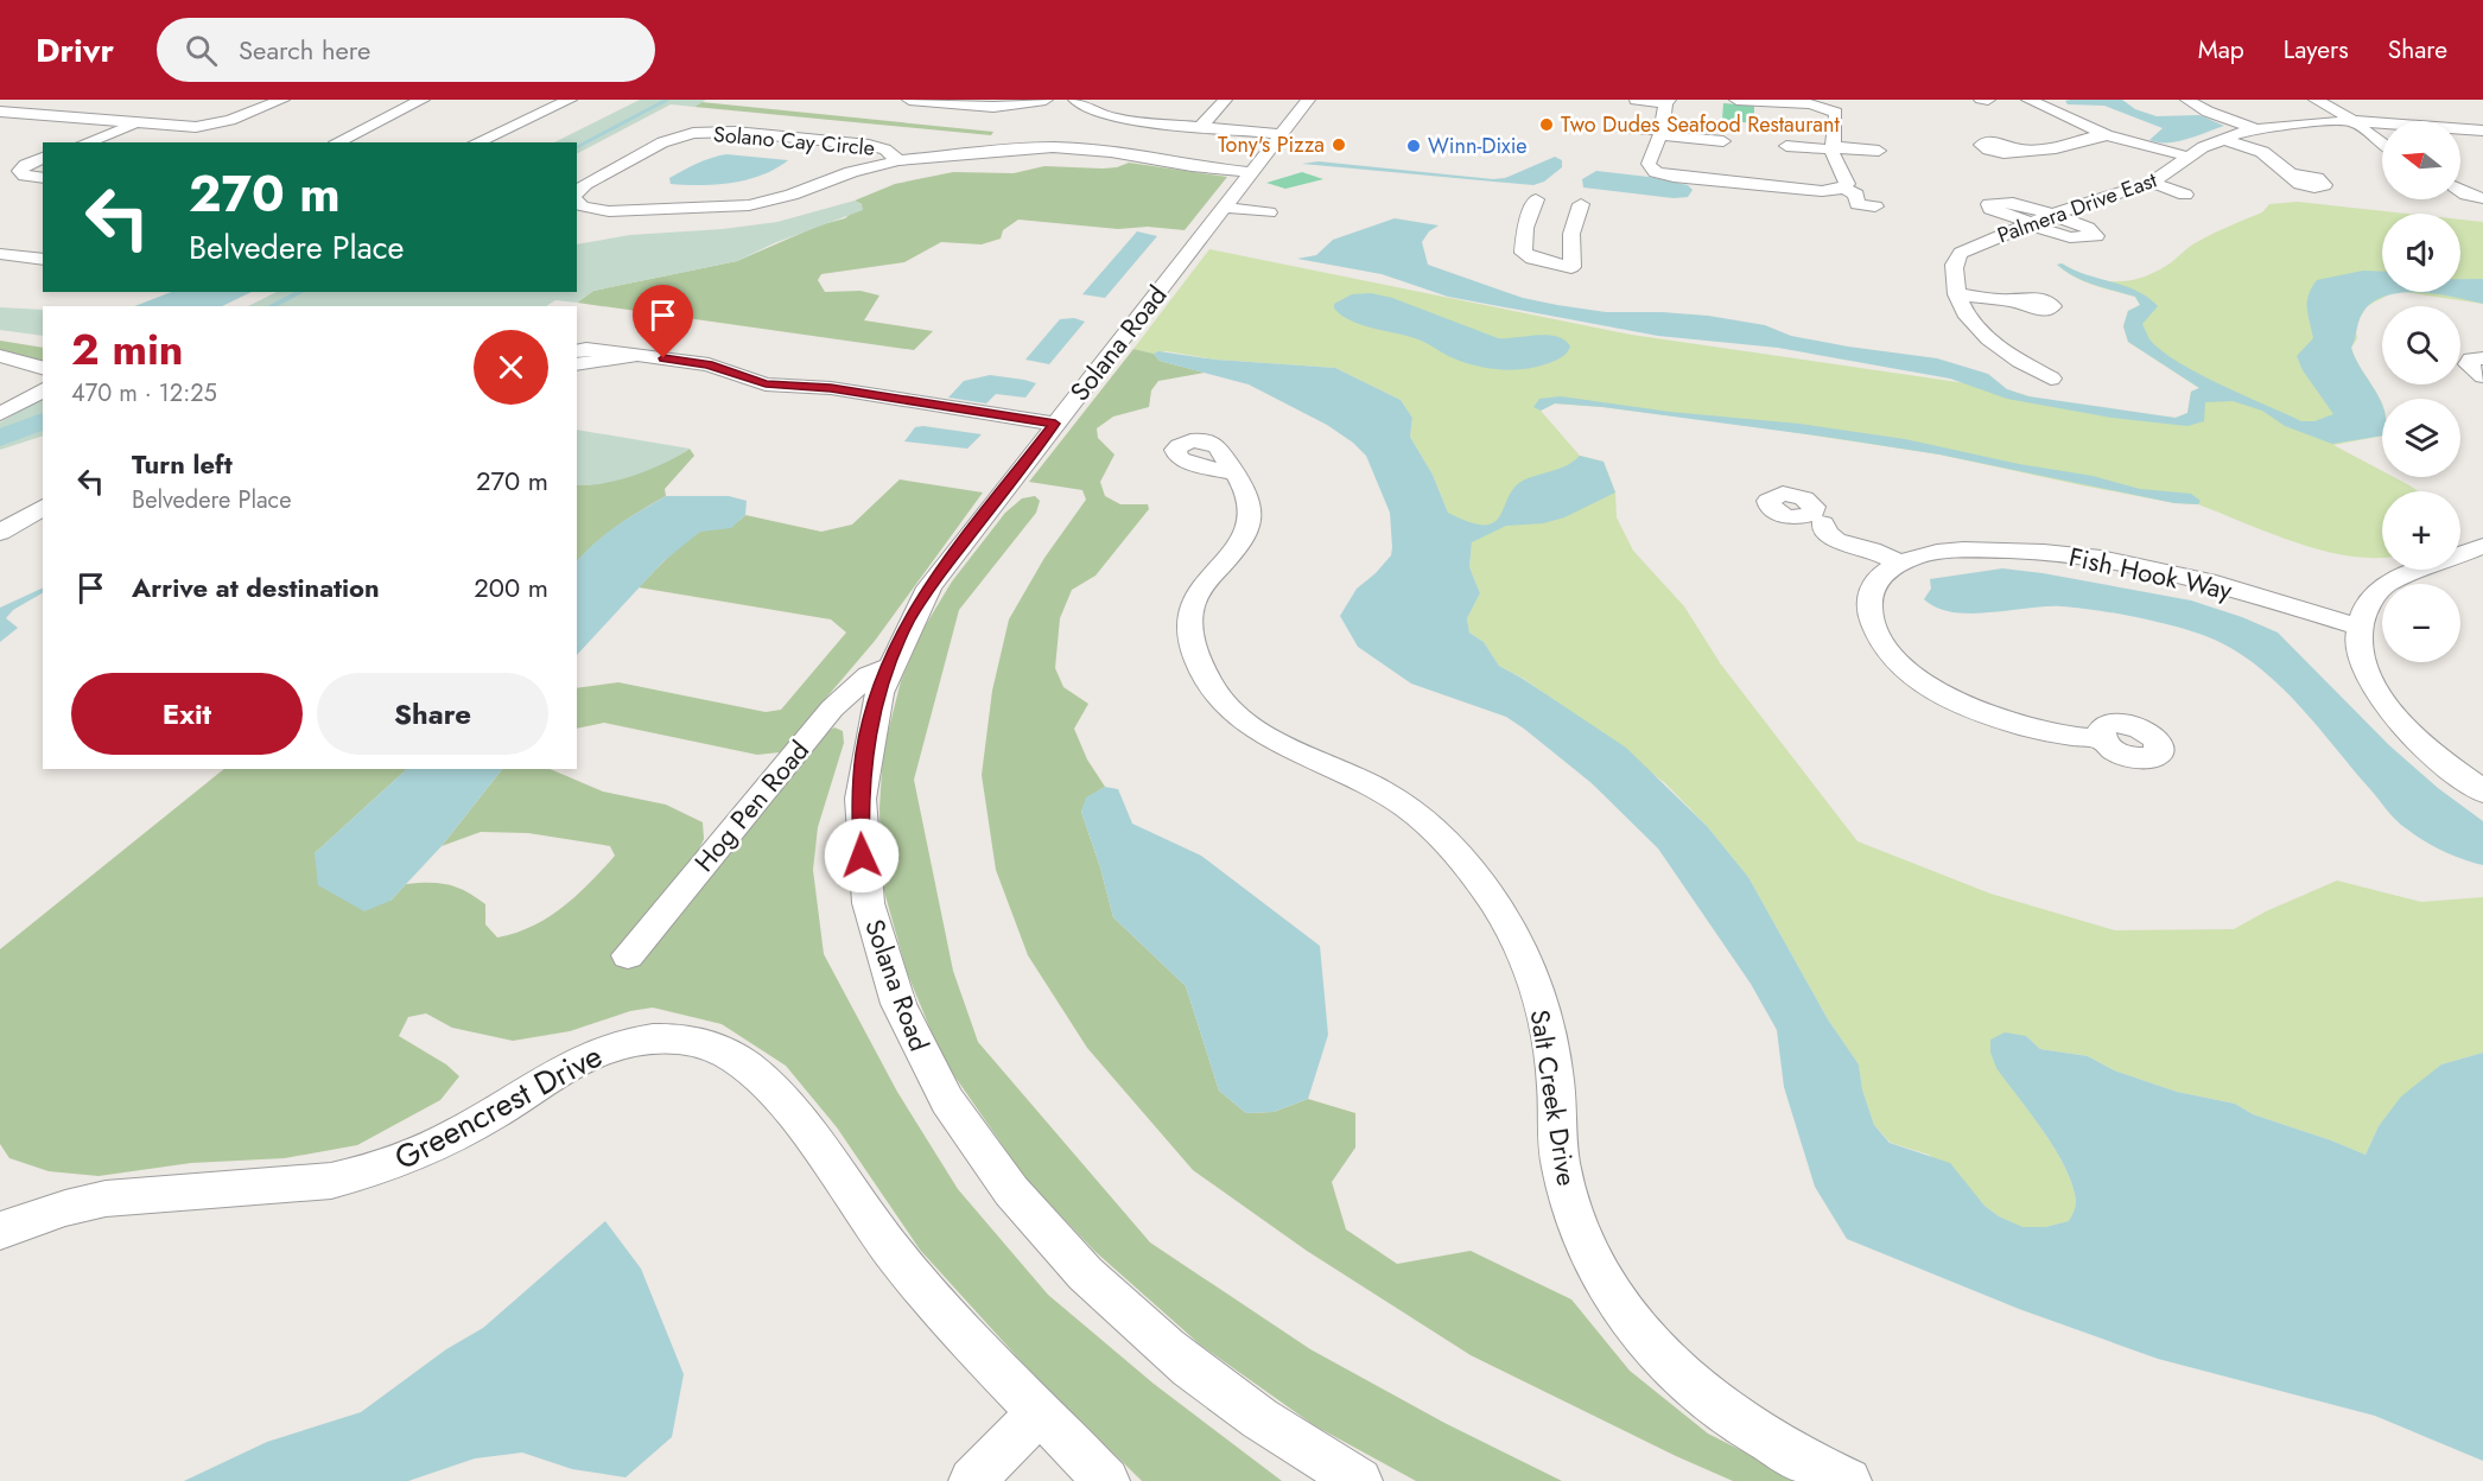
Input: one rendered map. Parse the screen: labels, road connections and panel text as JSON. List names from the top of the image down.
{
  "streets": {
    "street": [
      "Solano Cay Circle",
      "Palmera Drive East",
      "Solana Road",
      "Fish Hook Way",
      "Hog Pen Road",
      "Salt Creek Drive",
      "Greencrest Drive"
    ]
  },
  "crossings": [
    ["Solano Cay Circle", "Solana Road"],
    ["Solana Road", "Hog Pen Road"]
  ],
  "places": ["Two Dudes Seafood Restaurant", "Tony's Pizza", "Winn-Dixie"],
  "north": "left",
  "page": {
    "header": "Drivr",
    "search": "Search here",
    "nav": ["Map", "Layers", "Share"],
    "map_buttons": ["+", "−"],
    "turn": ["270 m", "Belvedere Place"],
    "heading": ["2 min", "470 m · 12:25"],
    "list": [
      {
        "name": "Turn left",
        "note": "Belvedere Place",
        "value": "270 m"
      },
      {
        "name": "Arrive at destination",
        "value": "200 m"
      }
    ],
    "buttons": ["Exit", "Share"]
  }
}
